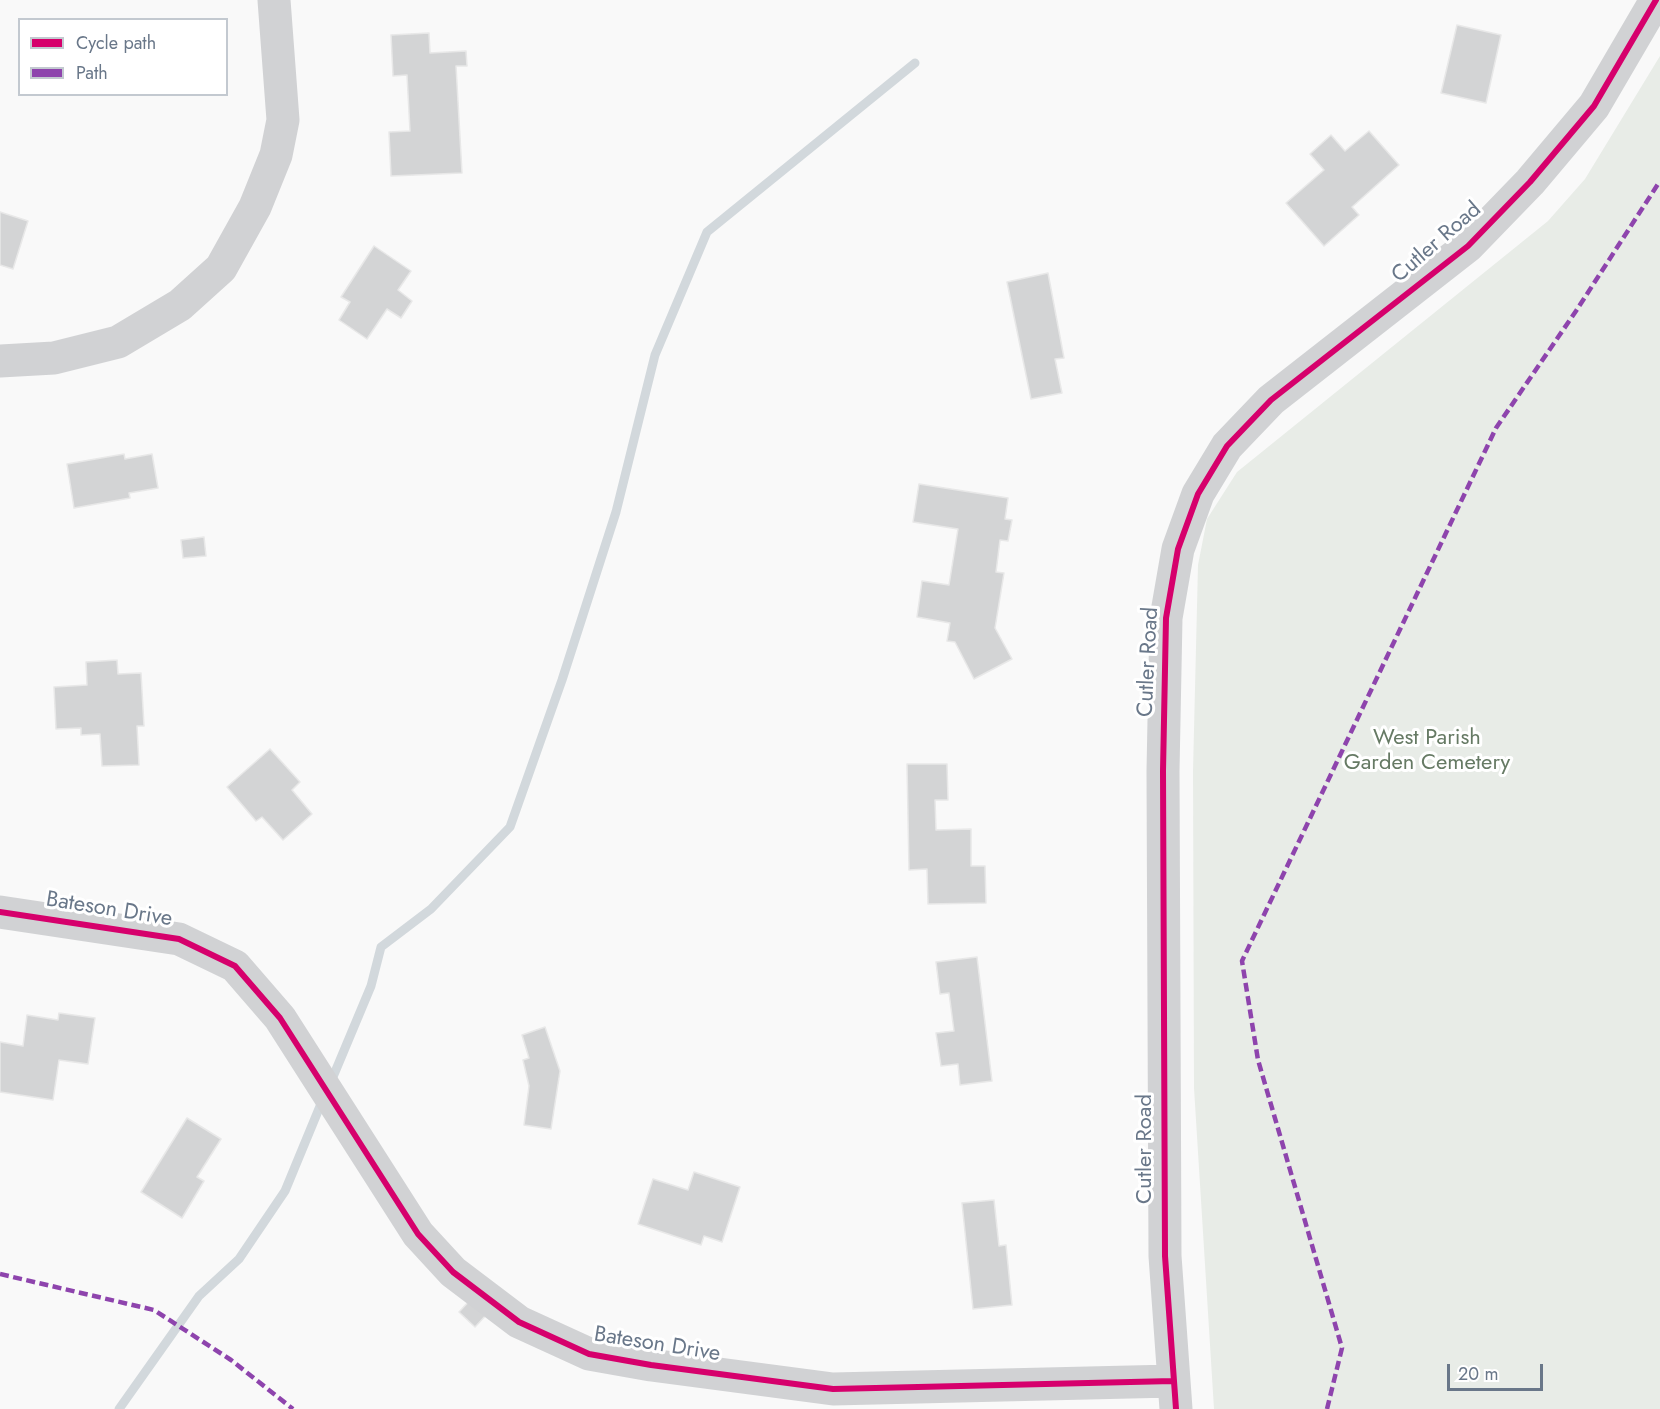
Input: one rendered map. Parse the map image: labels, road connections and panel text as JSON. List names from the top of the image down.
{
  "streets": {
    "street": ["Cutler Road", "Bateson Drive"]
  },
  "crossings": [
    ["Cutler Road", "Bateson Drive"]
  ],
  "parks": ["West Parish Garden Cemetery"],
  "legend": ["Cycle path", "Path"],
  "scale_bar": "20 m"
}
